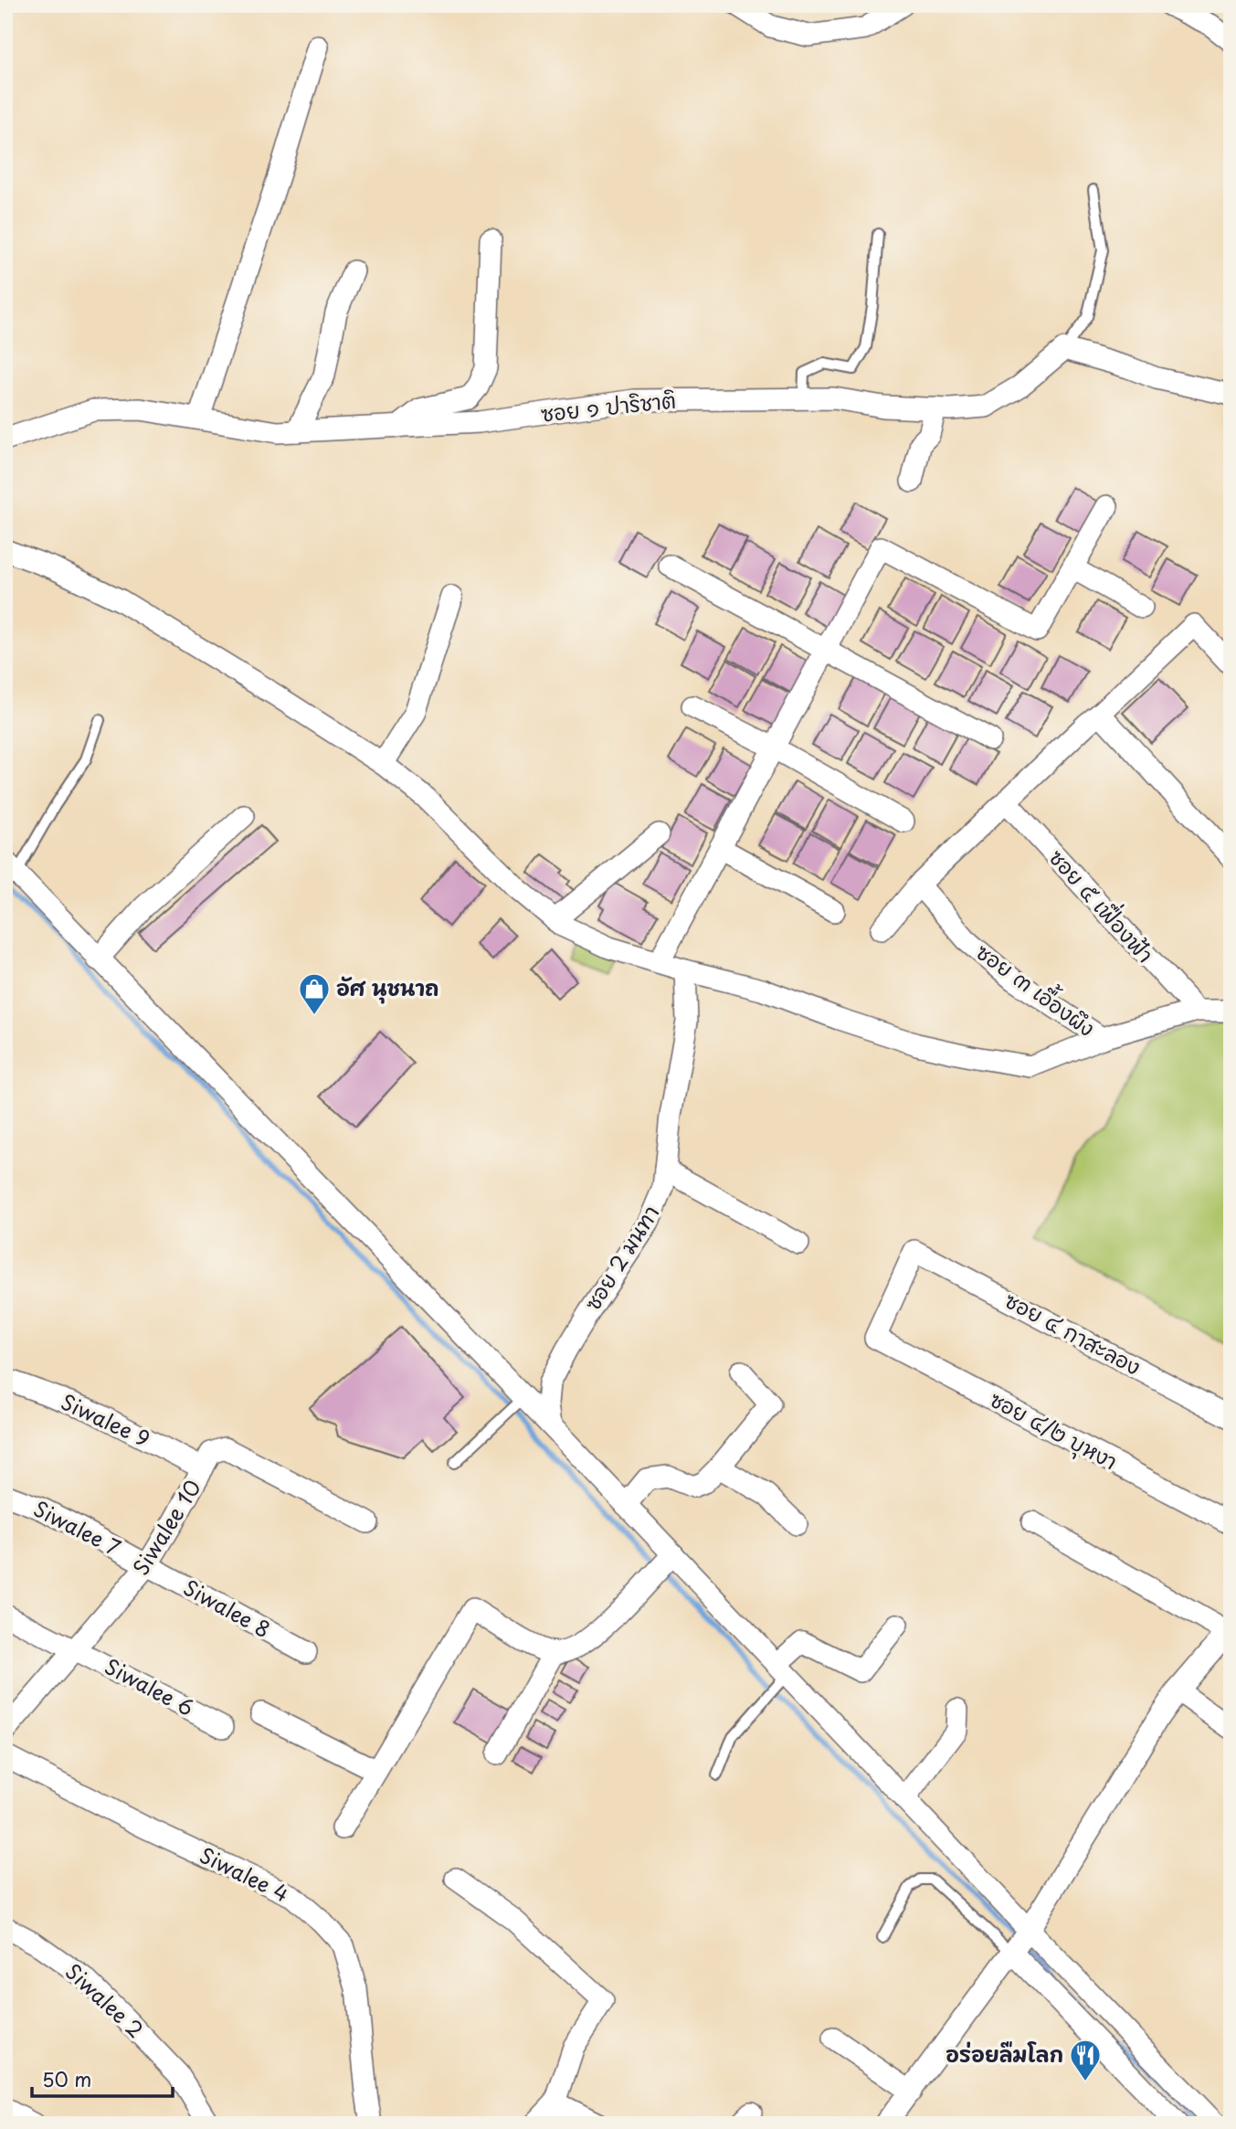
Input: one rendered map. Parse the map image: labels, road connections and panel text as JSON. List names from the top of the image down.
{
  "streets": {
    "street": [
      "ซอย ๑ ปาริชาติ",
      "ซอย ๕ เฟื่องฟ้า",
      "ซอย ๓ เอื้องผึง",
      "ซอย 2 มนทา",
      "ซอย ๔ กาสะลอง",
      "Siwalee 9",
      "ซอย ๔/๒ บุหงา",
      "Siwalee 10",
      "Siwalee 7",
      "Siwalee 8",
      "Siwalee 6",
      "Siwalee 4",
      "Siwalee 2"
    ]
  },
  "crossings": [
    ["ซอย ๔ กาสะลอง", "ซอย ๔/๒ บุหงา"],
    ["Siwalee 9", "Siwalee 10"],
    ["Siwalee 10", "Siwalee 7"],
    ["Siwalee 10", "Siwalee 8"],
    ["Siwalee 10", "Siwalee 6"],
    ["Siwalee 7", "Siwalee 8"]
  ],
  "places": {
    "shop": ["อัศ นุชนาถ"],
    "restaurant": ["อร่อยลืมโลก"]
  },
  "scale_bar": "50 m"
}
